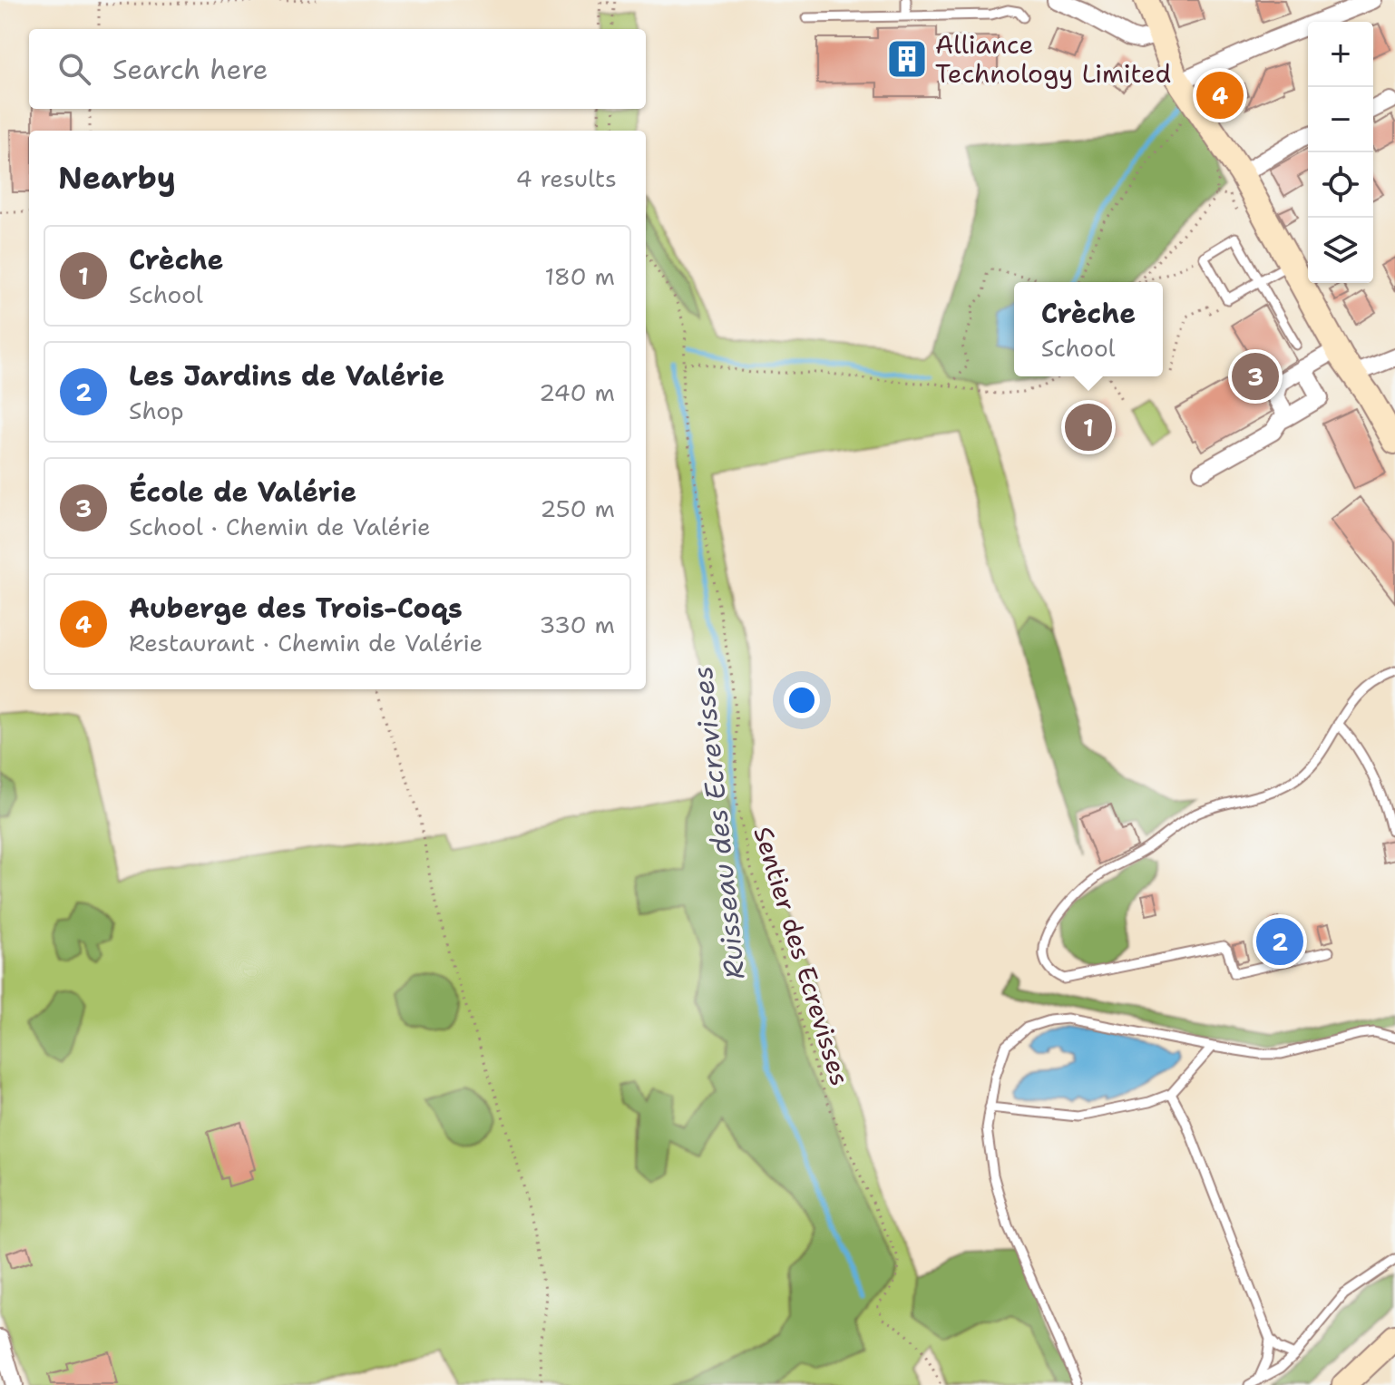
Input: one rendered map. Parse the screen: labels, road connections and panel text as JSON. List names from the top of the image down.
{
  "streets": {
    "path": ["Sentier des Ecrevisses"]
  },
  "water": ["Ruisseau des Ecrevisses"],
  "places": {
    "building": ["Alliance Technology Limited"]
  },
  "page": {
    "map_buttons": ["+", "−"],
    "search": "Search here",
    "pins": [
      "4",
      "3",
      "1",
      "2"
    ],
    "heading": ["Nearby", "4 results"],
    "list": [
      {
        "mark": "1",
        "name": "Crèche",
        "note": "School",
        "value": "180 m"
      },
      {
        "mark": "2",
        "name": "Les Jardins de Valérie",
        "note": "Shop",
        "value": "240 m"
      },
      {
        "mark": "3",
        "name": "École de Valérie",
        "note": "School · Chemin de Valérie",
        "value": "250 m"
      },
      {
        "mark": "4",
        "name": "Auberge des Trois-Coqs",
        "note": "Restaurant · Chemin de Valérie",
        "value": "330 m"
      }
    ],
    "popup": ["Crèche", "School"]
  }
}
